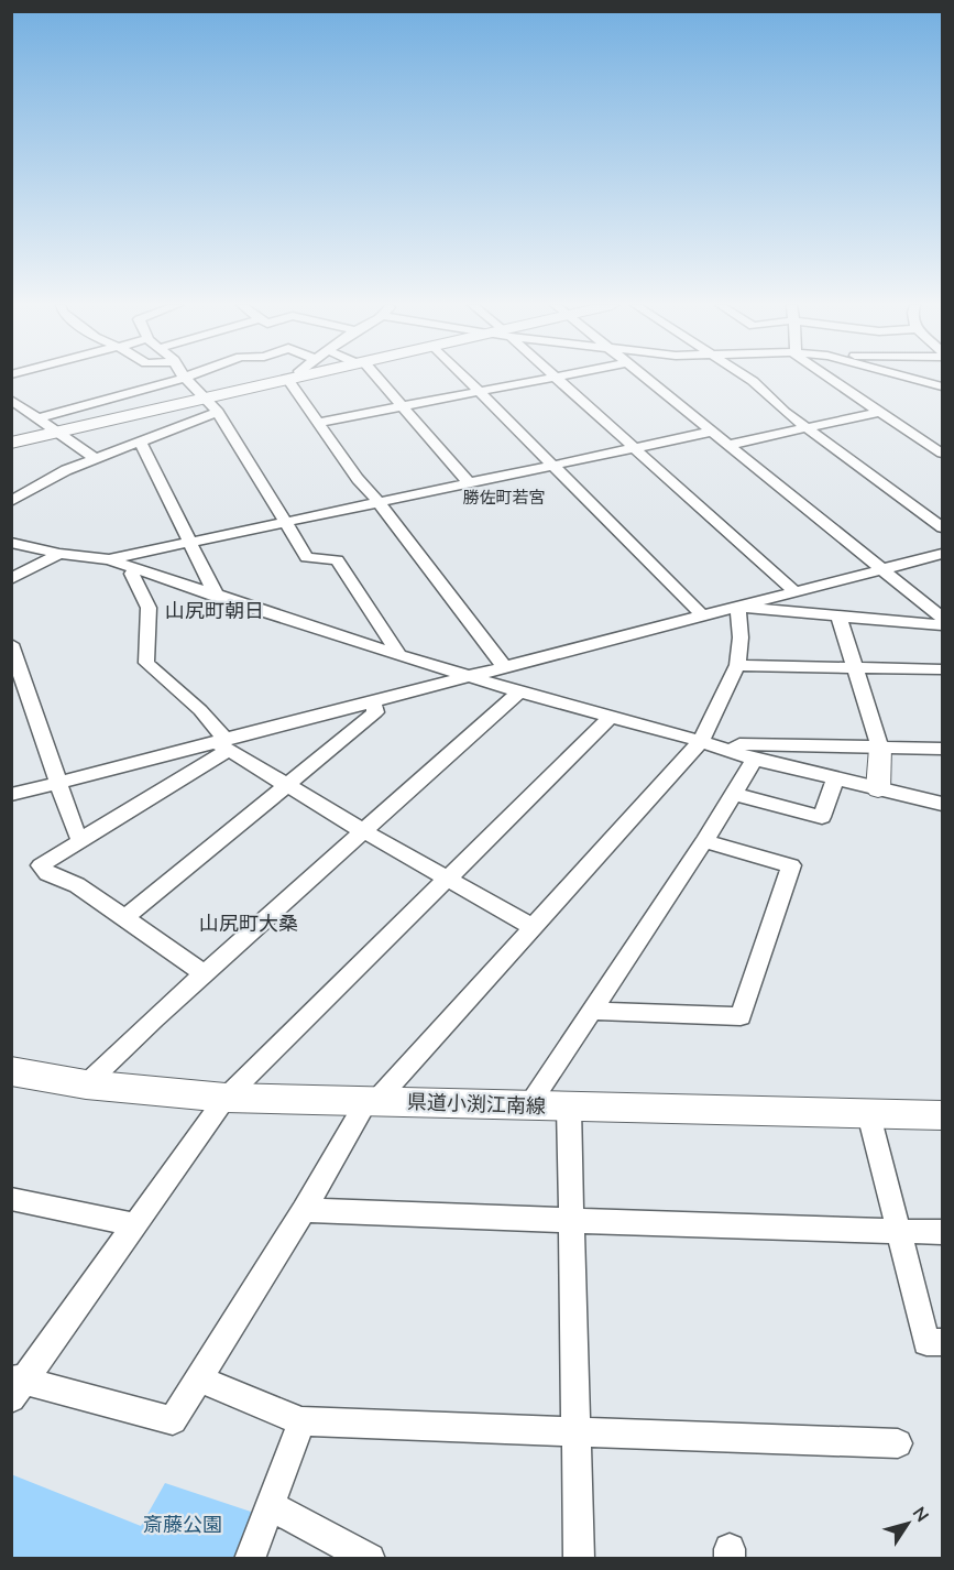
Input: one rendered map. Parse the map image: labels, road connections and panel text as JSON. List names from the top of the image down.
{
  "streets": {
    "main road": ["県道小渕江南線"]
  },
  "districts": ["勝佐町若宮", "山尻町朝日", "山尻町大桑"],
  "parks": ["斎藤公園"],
  "north": "top right"
}
